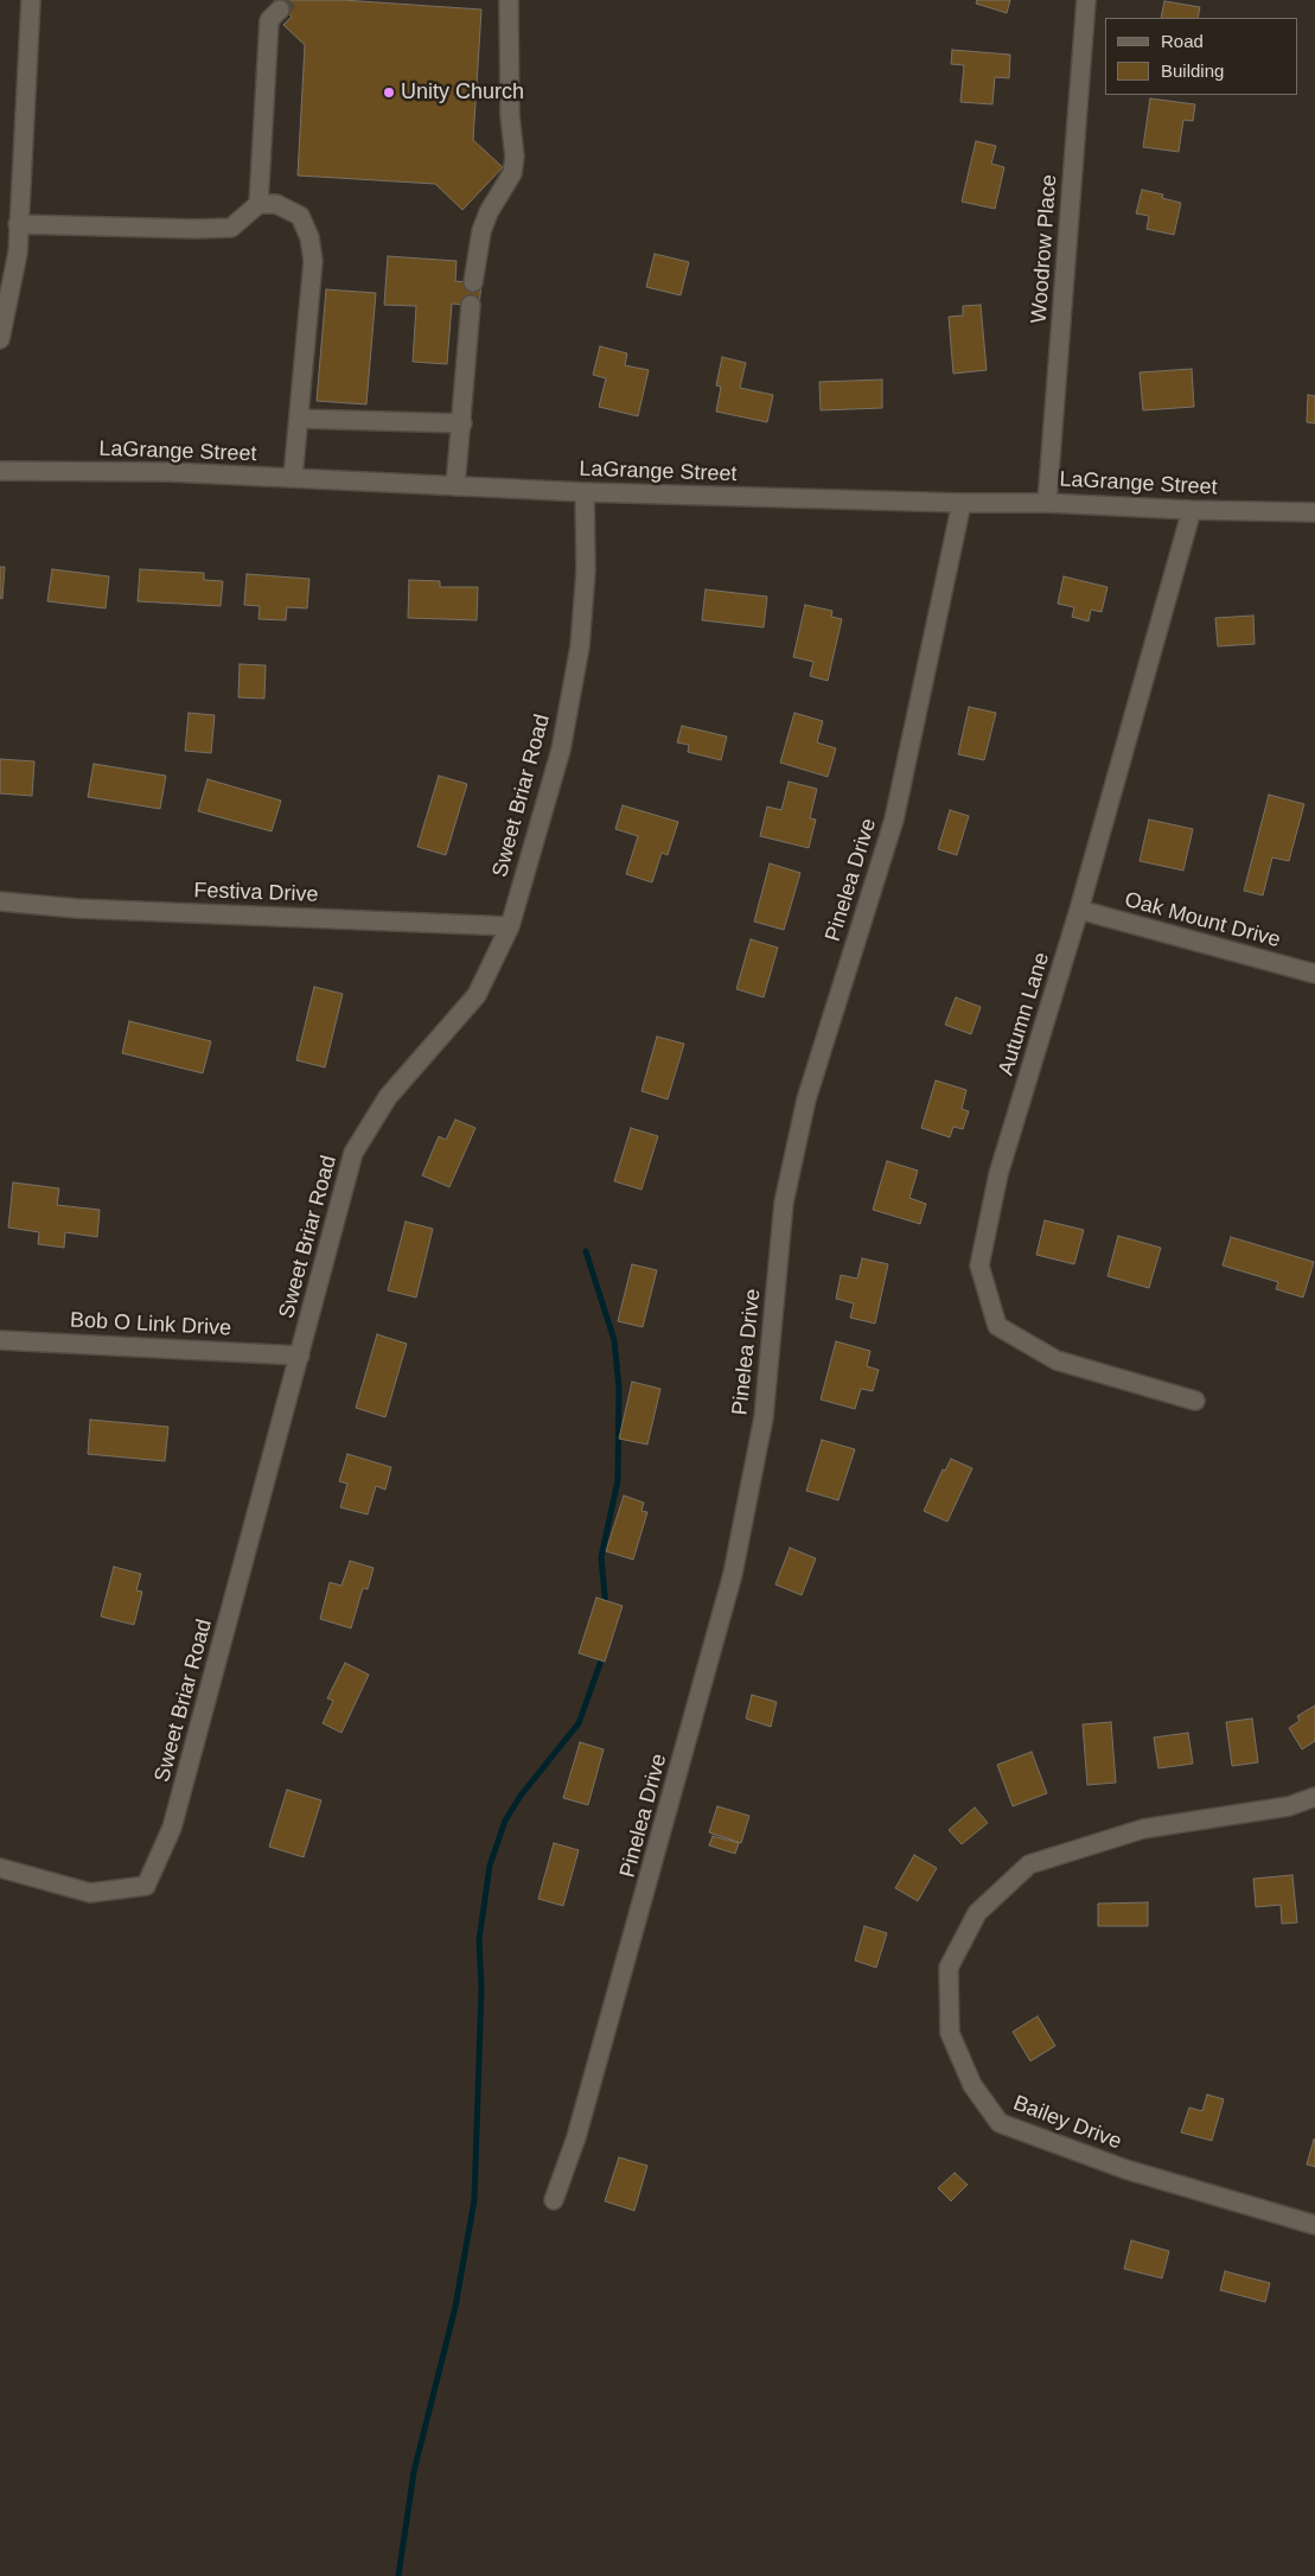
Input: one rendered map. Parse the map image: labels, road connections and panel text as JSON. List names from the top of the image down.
{
  "streets": {
    "street": [
      "Woodrow Place",
      "LaGrange Street",
      "Sweet Briar Road",
      "Pinelea Drive",
      "Festiva Drive",
      "Oak Mount Drive",
      "Autumn Lane",
      "Bob O Link Drive",
      "Bailey Drive"
    ]
  },
  "crossings": [
    ["Woodrow Place", "LaGrange Street"],
    ["LaGrange Street", "Sweet Briar Road"],
    ["LaGrange Street", "Pinelea Drive"],
    ["LaGrange Street", "Autumn Lane"],
    ["Sweet Briar Road", "Festiva Drive"],
    ["Sweet Briar Road", "Bob O Link Drive"],
    ["Oak Mount Drive", "Autumn Lane"]
  ],
  "places": ["Unity Church"],
  "legend": ["Road", "Building"]
}
